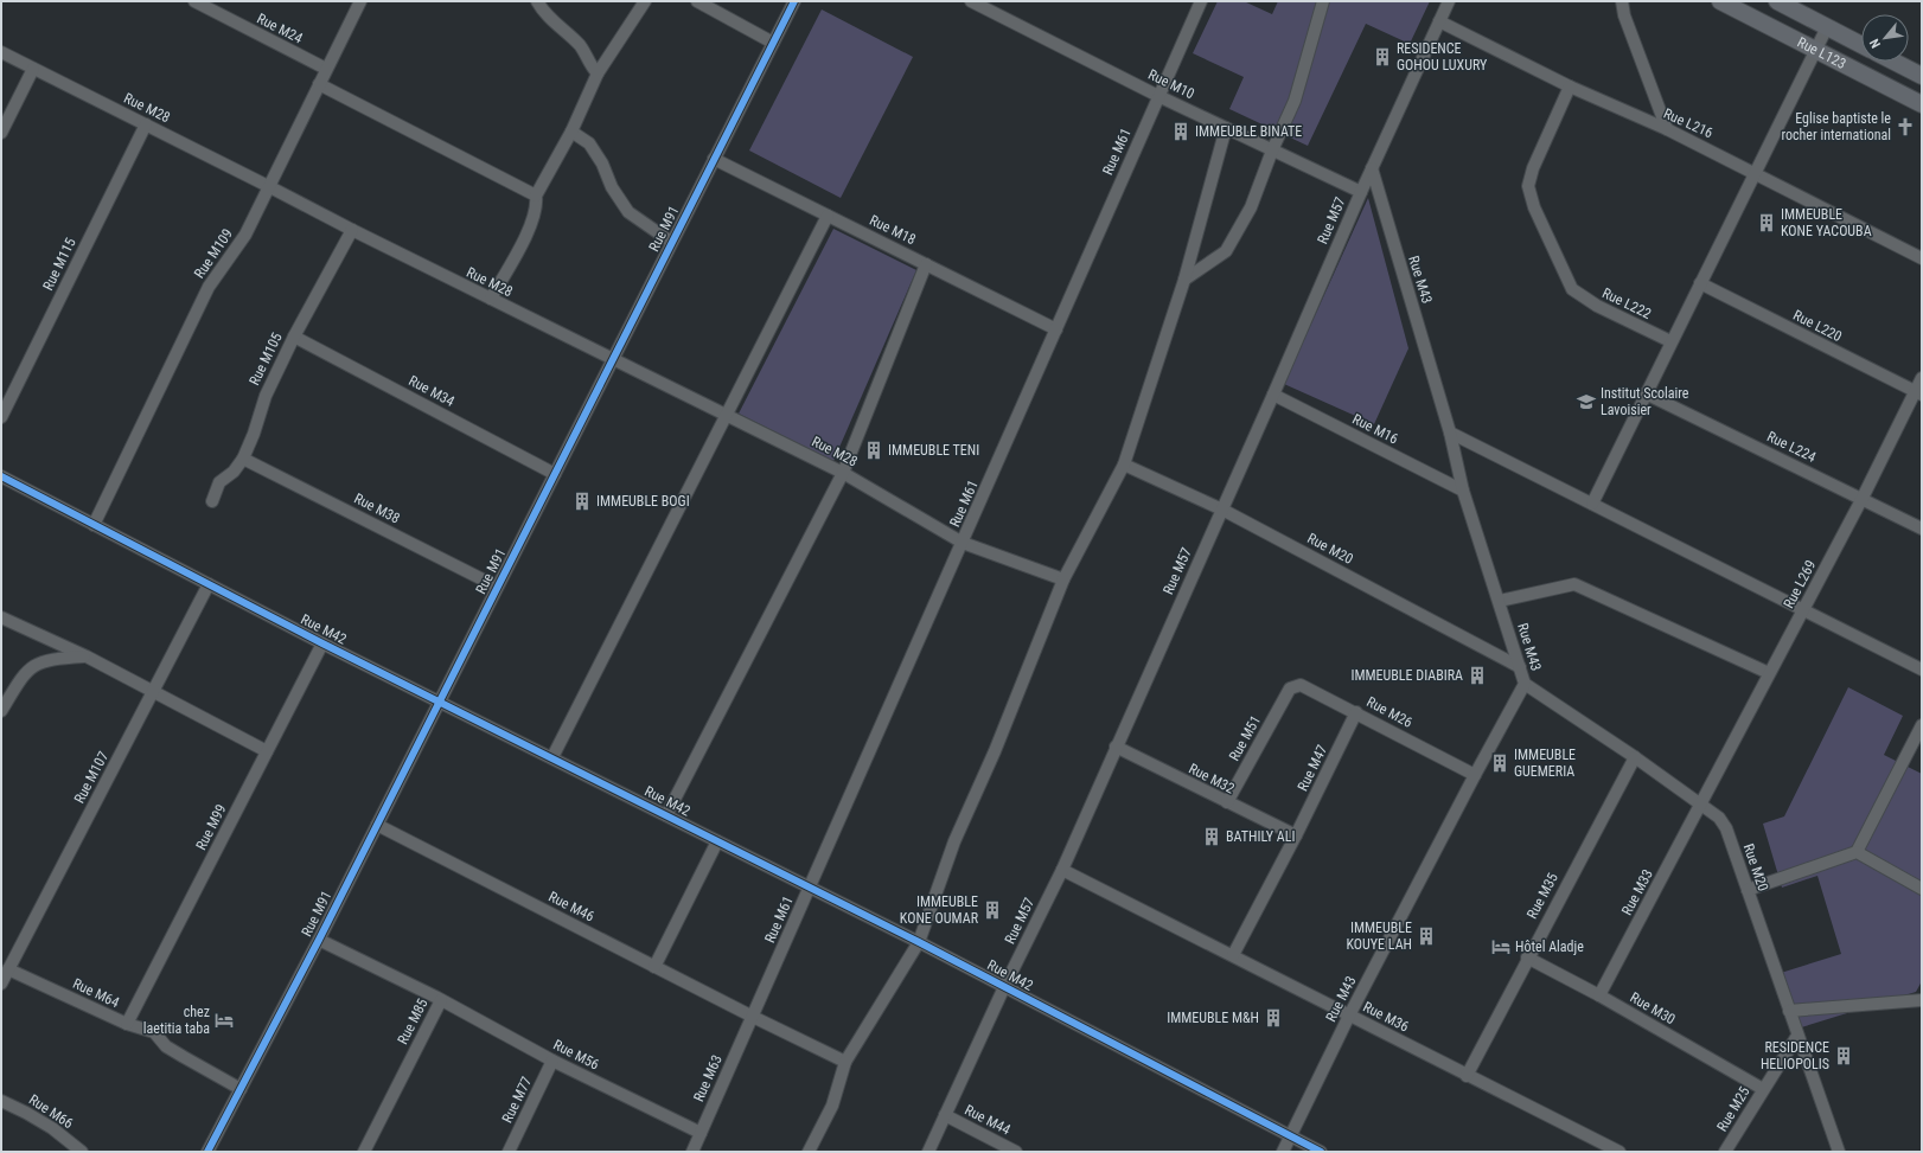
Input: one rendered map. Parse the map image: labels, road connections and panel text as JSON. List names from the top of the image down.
{
  "streets": {
    "main road": ["Rue L123"],
    "street": [
      "Rue M24",
      "Rue M10",
      "Rue M28",
      "Rue L216",
      "Rue M61",
      "Rue M57",
      "Rue M91",
      "Rue M18",
      "Rue M109",
      "Rue M115",
      "Rue M43",
      "Rue L222",
      "Rue L220",
      "Rue M105",
      "Rue M34",
      "Rue M16",
      "Rue L224",
      "Rue M38",
      "Rue M20",
      "Rue L269",
      "Rue M42",
      "Rue M26",
      "Rue M51",
      "Rue M47",
      "Rue M107",
      "Rue M32",
      "Rue M99",
      "Rue M33",
      "Rue M35",
      "Rue M46",
      "Rue M64",
      "Rue M30",
      "Rue M36",
      "Rue M85",
      "Rue M56",
      "Rue M63",
      "Rue M77",
      "Rue M25",
      "Rue M66",
      "Rue M44"
    ]
  },
  "crossings": [
    ["Rue M24", "Rue M109"],
    ["Rue M10", "Rue M61"],
    ["Rue M10", "Rue M57"],
    ["Rue M28", "Rue M61"],
    ["Rue M28", "Rue M91"],
    ["Rue M28", "Rue M109"],
    ["Rue M28", "Rue M115"],
    ["Rue M28", "Rue M105"],
    ["Rue L216", "Rue M57"],
    ["Rue L216", "Rue L222"],
    ["Rue M61", "Rue M18"],
    ["Rue M61", "Rue M42"],
    ["Rue M61", "Rue M46"],
    ["Rue M61", "Rue M63"],
    ["Rue M57", "Rue M43"],
    ["Rue M57", "Rue M16"],
    ["Rue M57", "Rue M20"],
    ["Rue M57", "Rue M42"],
    ["Rue M57", "Rue M32"],
    ["Rue M57", "Rue M36"],
    ["Rue M57", "Rue M44"],
    ["Rue M91", "Rue M18"],
    ["Rue M91", "Rue M34"],
    ["Rue M91", "Rue M38"],
    ["Rue M91", "Rue M42"],
    ["Rue M91", "Rue M46"],
    ["Rue M91", "Rue M64"],
    ["Rue M91", "Rue M85"],
    ["Rue M109", "Rue M42"],
    ["Rue M43", "Rue M16"],
    ["Rue M43", "Rue M20"],
    ["Rue M43", "Rue M42"],
    ["Rue M43", "Rue M26"],
    ["Rue M43", "Rue M36"],
    ["Rue L220", "Rue L269"],
    ["Rue M105", "Rue M34"],
    ["Rue M105", "Rue M38"],
    ["Rue L224", "Rue L269"],
    ["Rue M20", "Rue L269"],
    ["Rue M20", "Rue M33"],
    ["Rue M20", "Rue M35"],
    ["Rue M20", "Rue M25"],
    ["Rue L269", "Rue M33"],
    ["Rue M42", "Rue M107"],
    ["Rue M42", "Rue M99"],
    ["Rue M26", "Rue M51"],
    ["Rue M26", "Rue M47"],
    ["Rue M51", "Rue M32"],
    ["Rue M47", "Rue M32"],
    ["Rue M47", "Rue M36"],
    ["Rue M107", "Rue M64"],
    ["Rue M99", "Rue M64"],
    ["Rue M33", "Rue M30"],
    ["Rue M35", "Rue M30"],
    ["Rue M35", "Rue M36"],
    ["Rue M46", "Rue M63"],
    ["Rue M30", "Rue M25"],
    ["Rue M85", "Rue M56"],
    ["Rue M56", "Rue M63"],
    ["Rue M56", "Rue M77"]
  ],
  "places": {
    "building": [
      "RESIDENCE GOHOU LUXURY",
      "IMMEUBLE BINATE",
      "IMMEUBLE KONE YACOUBA",
      "IMMEUBLE TENI",
      "IMMEUBLE BOGI",
      "IMMEUBLE DIABIRA",
      "IMMEUBLE GUEMERIA",
      "BATHILY ALI",
      "IMMEUBLE KONE OUMAR",
      "IMMEUBLE KOUYE LAH",
      "IMMEUBLE M&H",
      "RESIDENCE HELIOPOLIS"
    ],
    "church": ["Eglise baptiste le rocher international"],
    "school or university": ["Institut Scolaire Lavoisier"],
    "hotel": ["Hôtel Aladje", "chez laetitia taba"]
  },
  "north": "bottom left"
}
